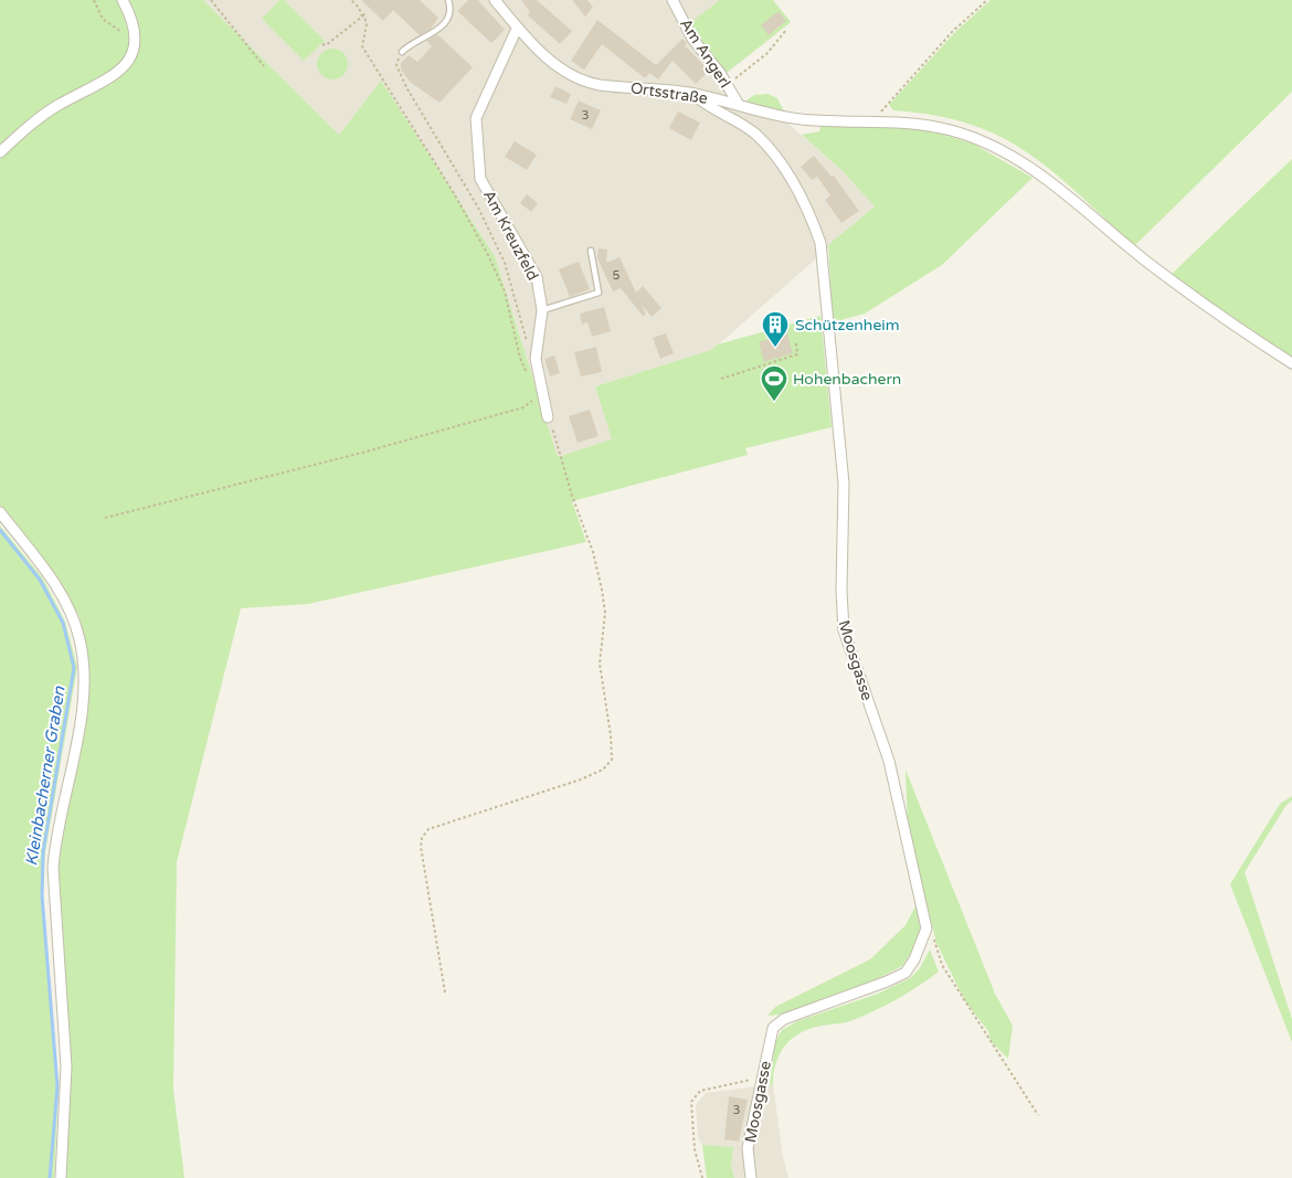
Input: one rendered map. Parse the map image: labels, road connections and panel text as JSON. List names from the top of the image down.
{
  "streets": {
    "street": [
      "Am Angerl",
      "Ortsstraße",
      "Am Kreuzfeld",
      "Moosgasse"
    ]
  },
  "crossings": [
    ["Am Angerl", "Ortsstraße"],
    ["Ortsstraße", "Am Kreuzfeld"],
    ["Ortsstraße", "Moosgasse"]
  ],
  "water": ["Kleinbacherner Graben"],
  "places": {
    "building": ["Schützenheim"],
    "sports": ["Hohenbachern"]
  },
  "house_numbers": ["3", "5", "3"]
}
